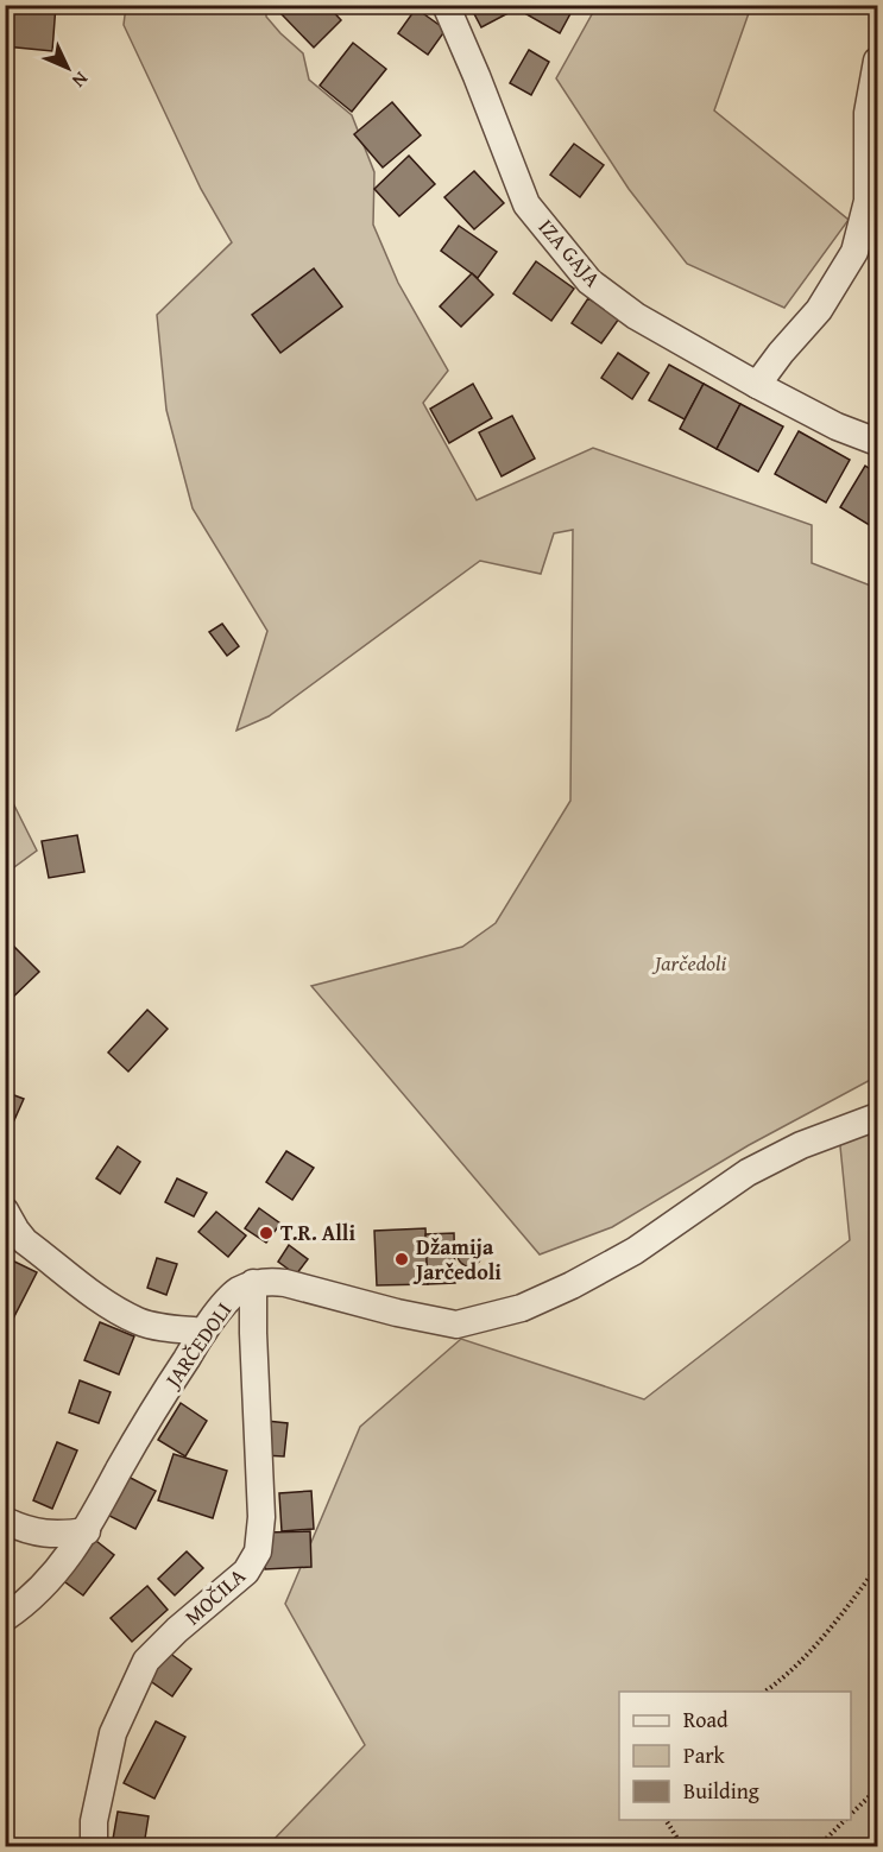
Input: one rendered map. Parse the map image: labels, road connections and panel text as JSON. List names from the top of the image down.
{
  "streets": {
    "street": ["IZA GAJA", "JARČEDOLI", "MOČILA"]
  },
  "crossings": [
    ["JARČEDOLI", "MOČILA"]
  ],
  "parks": ["Jarčedoli"],
  "places": ["T.R. Alli", "Džamija Jarčedoli"],
  "legend": ["Road", "Park", "Building"],
  "north": "bottom right"
}
